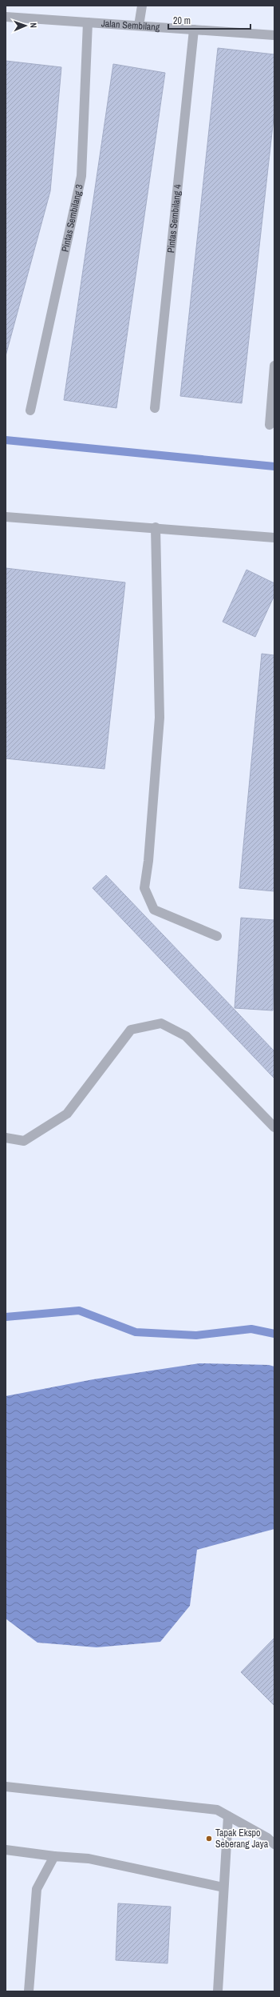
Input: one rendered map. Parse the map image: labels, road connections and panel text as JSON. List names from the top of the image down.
{
  "streets": {
    "street": ["Jalan Sembilang", "Pintas Sembilang 3", "Pintas Sembilang 4"]
  },
  "crossings": [
    ["Jalan Sembilang", "Pintas Sembilang 3"],
    ["Jalan Sembilang", "Pintas Sembilang 4"]
  ],
  "places": ["Tapak Ekspo Seberang Jaya"],
  "scale_bar": "20 m",
  "north": "right"
}
